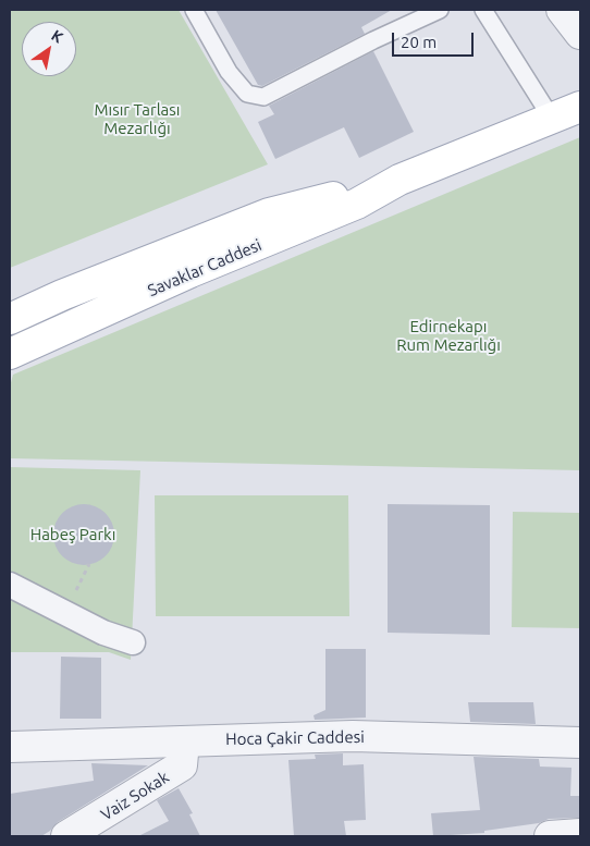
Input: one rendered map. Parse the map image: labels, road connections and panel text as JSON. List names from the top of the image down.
{
  "streets": {
    "main road": ["Savaklar Caddesi"],
    "street": ["Hoca Çakir Caddesi", "Vaiz Sokak"]
  },
  "crossings": [
    ["Hoca Çakir Caddesi", "Vaiz Sokak"]
  ],
  "parks": ["Mısır Tarlası Mezarlığı", "Edirnekapı Rum Mezarlığı", "Habeş Parkı"],
  "scale_bar": "20 m",
  "north": "top right"
}
